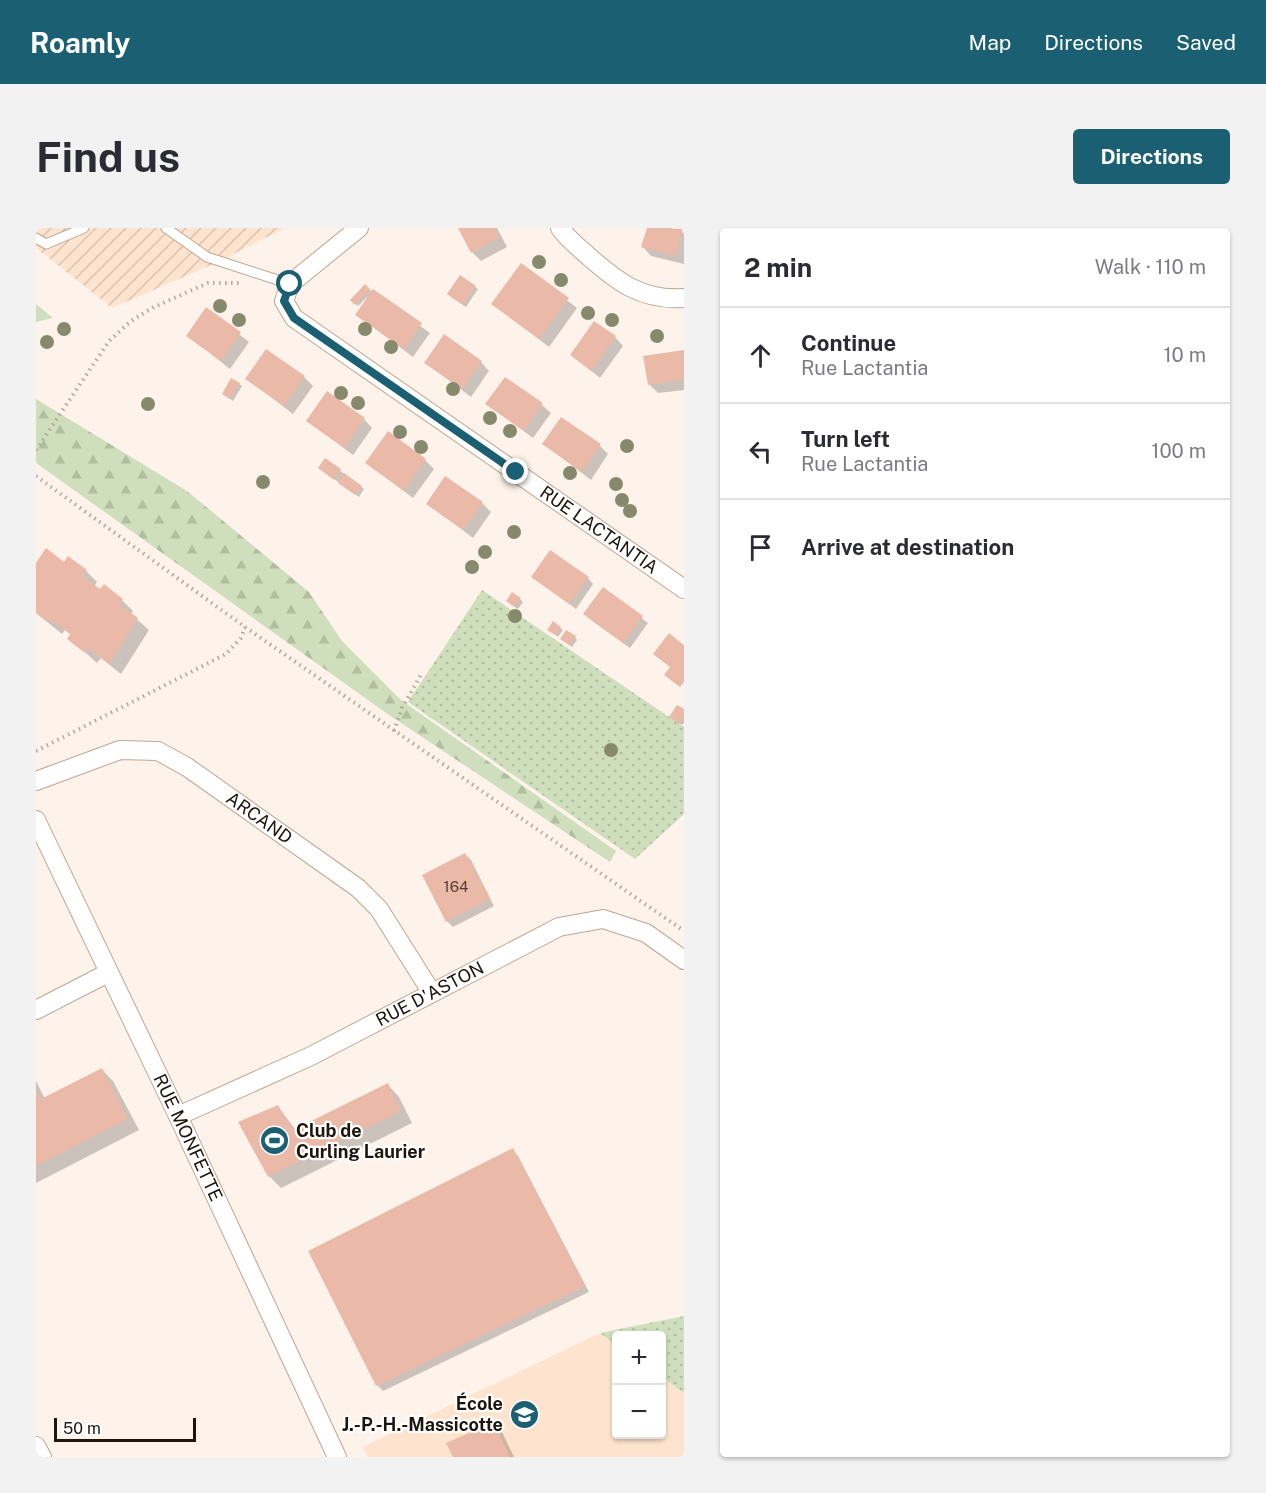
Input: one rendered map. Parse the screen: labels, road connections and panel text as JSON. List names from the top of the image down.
{
  "streets": {
    "street": [
      "RUE LACTANTIA",
      "ARCAND",
      "RUE D'ASTON",
      "RUE MONFETTE"
    ]
  },
  "crossings": [
    ["ARCAND", "RUE D'ASTON"],
    ["RUE D'ASTON", "RUE MONFETTE"]
  ],
  "places": {
    "sports": ["Club de Curling Laurier"],
    "school or university": ["École J.-P.-H.-Massicotte"]
  },
  "house_numbers": ["164"],
  "scale_bar": "50 m",
  "page": {
    "header": "Roamly",
    "nav": ["Map", "Directions", "Saved"],
    "buttons": "Directions",
    "title": "Find us",
    "heading": ["2 min", "Walk · 110 m"],
    "list": [
      ["Continue", "Rue Lactantia", "10 m"],
      ["Turn left", "Rue Lactantia", "100 m"],
      "Arrive at destination"
    ],
    "map_buttons": ["+", "−"],
    "scale": "50 m"
  }
}
